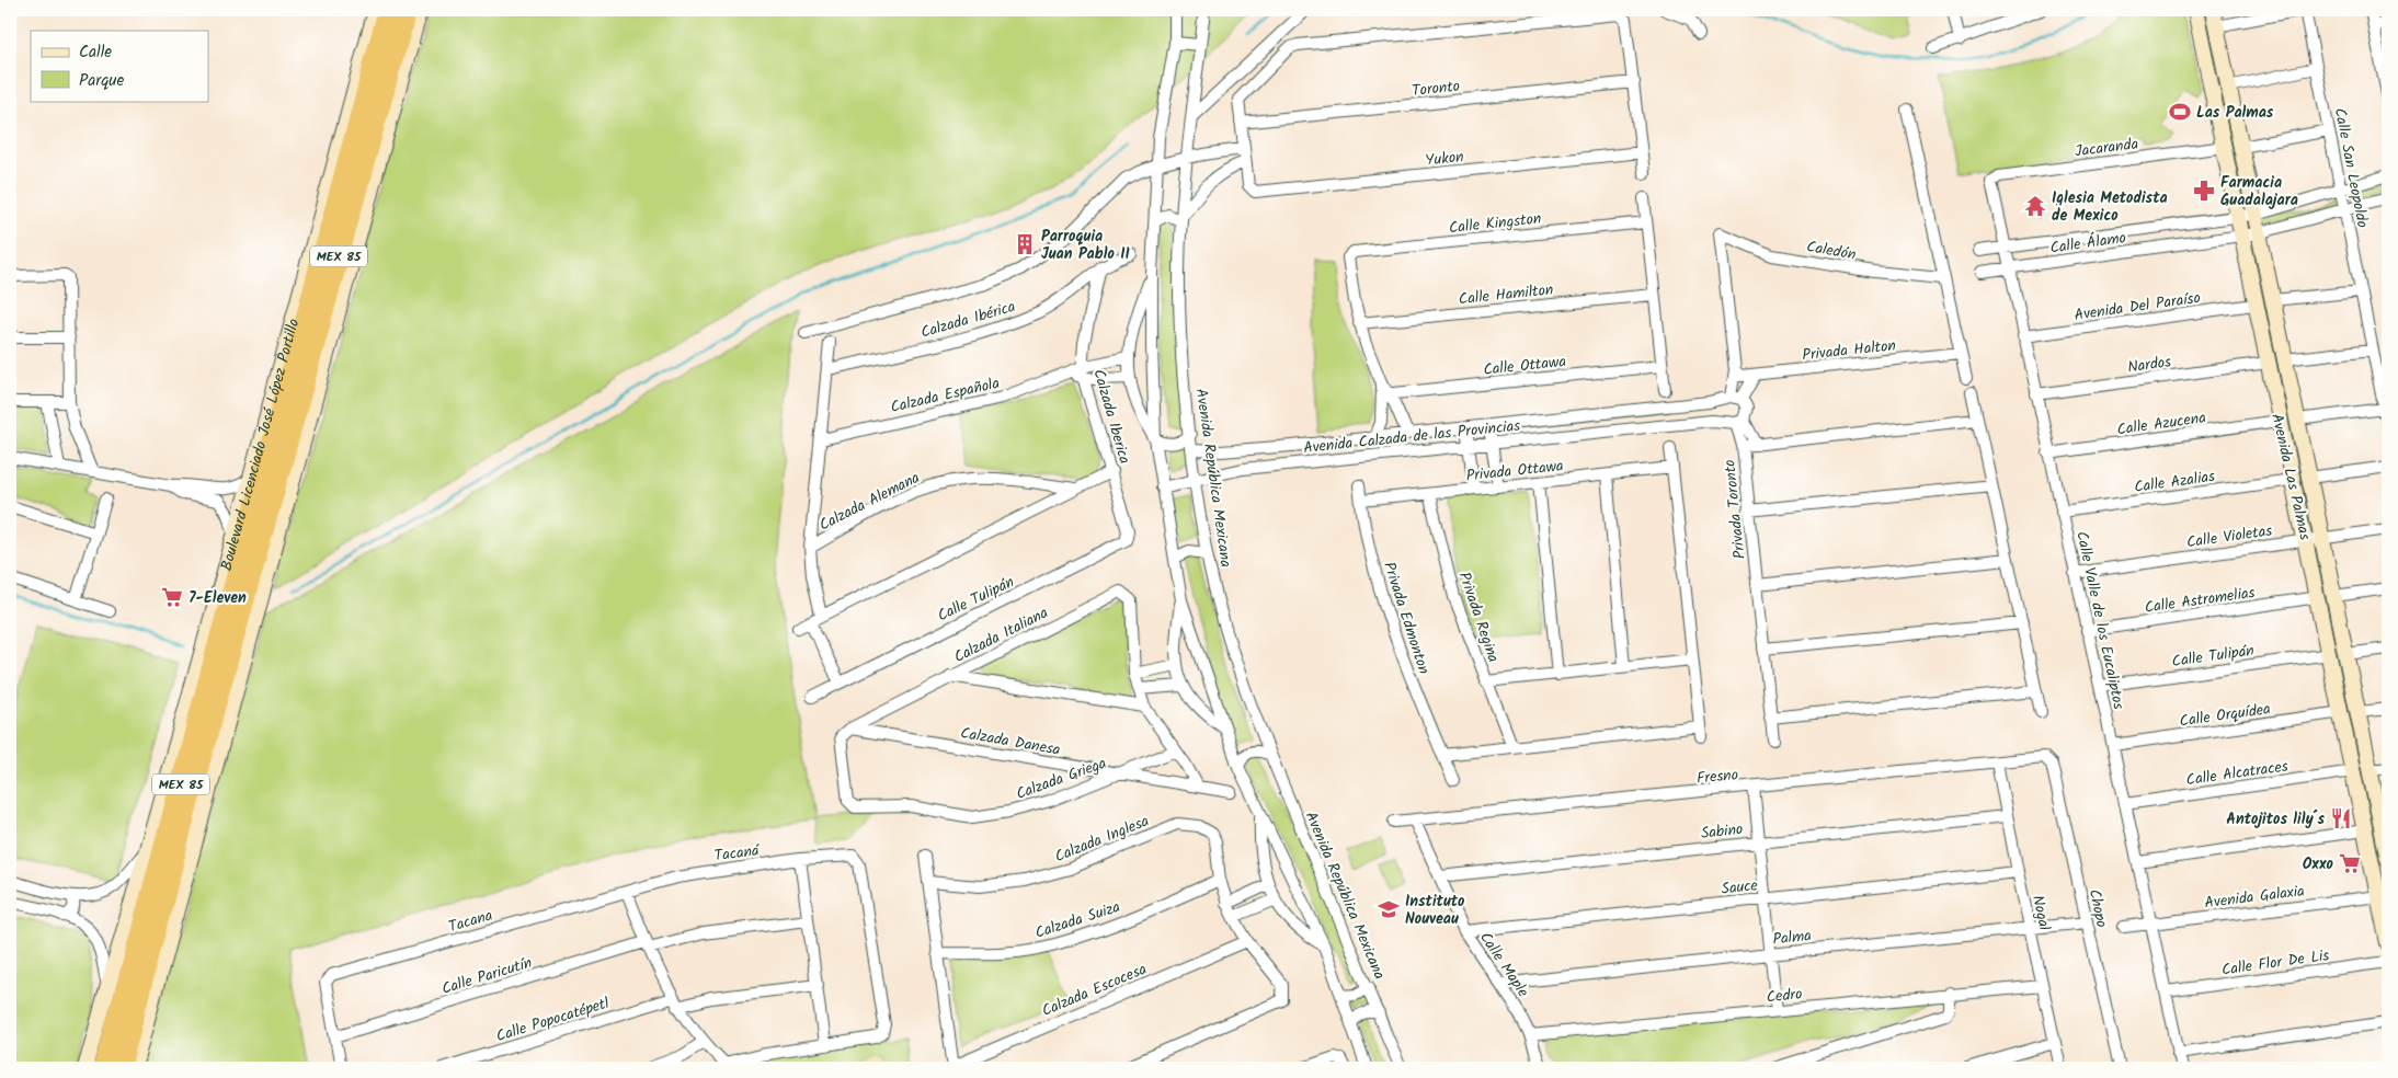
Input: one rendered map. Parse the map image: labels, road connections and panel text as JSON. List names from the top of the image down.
{
  "streets": {
    "highway": ["MEX 85", "Boulevard Licenciado José López Portillo"],
    "street": [
      "Toronto",
      "Jacaranda",
      "Yukon",
      "Calle San Leopoldo",
      "Calle Kingston",
      "Calle Álamo",
      "Caledón",
      "Calle Hamilton",
      "Avenida Del Paraíso",
      "Calzada Ibérica",
      "Privada Halton",
      "Nardos",
      "Calle Ottawa",
      "Calzada Española",
      "Calzada Iberica",
      "Calle Azucena",
      "Avenida Calzada de las Provincias",
      "Privada Ottawa",
      "Avenida Las Palmas",
      "Avenida República Mexicana",
      "Calle Azalias",
      "Calzada Alemana",
      "Privada Toronto",
      "Calle Violetas",
      "Calle Tulipán",
      "Calle Astromelias",
      "Privada Regina",
      "Privada Edmonton",
      "Calle Valle de los Eucaliptos",
      "Calzada Italiana",
      "Calle Orquídea",
      "Calzada Danesa",
      "Calle Alcatraces",
      "Fresno",
      "Calzada Griega",
      "Sabino",
      "Calzada Inglesa",
      "Tacaná",
      "Sauce",
      "Avenida Galaxia",
      "Chopo",
      "Nogal",
      "Calzada Suiza",
      "Tacana",
      "Palma",
      "Calle Flor De Lis",
      "Calle Maple",
      "Calle Paricutín",
      "Calzada Escocesa",
      "Cedro",
      "Calle Popocatépetl"
    ]
  },
  "crossings": [
    ["Jacaranda", "Avenida Las Palmas"],
    ["Jacaranda", "Calle Valle de los Eucaliptos"],
    ["Calle San Leopoldo", "Calle Álamo"],
    ["Calle Kingston", "Calle Hamilton"],
    ["Calle Álamo", "Avenida Las Palmas"],
    ["Calle Álamo", "Calle Valle de los Eucaliptos"],
    ["Caledón", "Privada Halton"],
    ["Avenida Del Paraíso", "Avenida Las Palmas"],
    ["Avenida Del Paraíso", "Calle Valle de los Eucaliptos"],
    ["Calzada Ibérica", "Calzada Iberica"],
    ["Nardos", "Avenida Las Palmas"],
    ["Nardos", "Calle Valle de los Eucaliptos"],
    ["Calzada Española", "Calzada Iberica"],
    ["Calzada Iberica", "Calle Tulipán"],
    ["Calle Azucena", "Avenida Las Palmas"],
    ["Calle Azucena", "Calle Valle de los Eucaliptos"],
    ["Avenida Calzada de las Provincias", "Avenida República Mexicana"],
    ["Privada Ottawa", "Privada Regina"],
    ["Privada Ottawa", "Privada Edmonton"],
    ["Avenida Las Palmas", "Calle Azalias"],
    ["Avenida Las Palmas", "Calle Violetas"],
    ["Avenida Las Palmas", "Calle Tulipán"],
    ["Avenida Las Palmas", "Calle Astromelias"],
    ["Avenida Las Palmas", "Calle Orquídea"],
    ["Avenida Las Palmas", "Calle Alcatraces"],
    ["Avenida Las Palmas", "Avenida Galaxia"],
    ["Calle Azalias", "Calle Valle de los Eucaliptos"],
    ["Calle Violetas", "Calle Valle de los Eucaliptos"],
    ["Calle Tulipán", "Calle Valle de los Eucaliptos"],
    ["Calle Astromelias", "Calle Valle de los Eucaliptos"],
    ["Calle Valle de los Eucaliptos", "Calle Orquídea"],
    ["Calle Valle de los Eucaliptos", "Calle Alcatraces"],
    ["Calle Valle de los Eucaliptos", "Avenida Galaxia"],
    ["Calle Valle de los Eucaliptos", "Calle Flor De Lis"],
    ["Calzada Italiana", "Calzada Danesa"],
    ["Calzada Italiana", "Calzada Griega"],
    ["Calzada Danesa", "Calzada Griega"],
    ["Fresno", "Chopo"],
    ["Fresno", "Nogal"],
    ["Fresno", "Calle Maple"],
    ["Sabino", "Nogal"],
    ["Sabino", "Calle Maple"],
    ["Calzada Inglesa", "Calzada Suiza"],
    ["Calzada Inglesa", "Calzada Escocesa"],
    ["Tacaná", "Tacana"],
    ["Sauce", "Nogal"],
    ["Sauce", "Calle Maple"],
    ["Chopo", "Palma"],
    ["Nogal", "Palma"],
    ["Nogal", "Cedro"],
    ["Tacana", "Calle Paricutín"],
    ["Palma", "Calle Maple"],
    ["Calle Maple", "Cedro"]
  ],
  "places": {
    "sports": ["Las Palmas"],
    "pharmacy": ["Farmacia Guadalajara"],
    "temple": ["Iglesia Metodista de Mexico"],
    "building": ["Parroquia Juan Pablo II"],
    "supermarket": ["7-Eleven", "Oxxo"],
    "restaurant": ["Antojitos lily´s"],
    "school or university": ["Instituto Nouveau"]
  },
  "legend": ["Calle", "Parque"]
}
